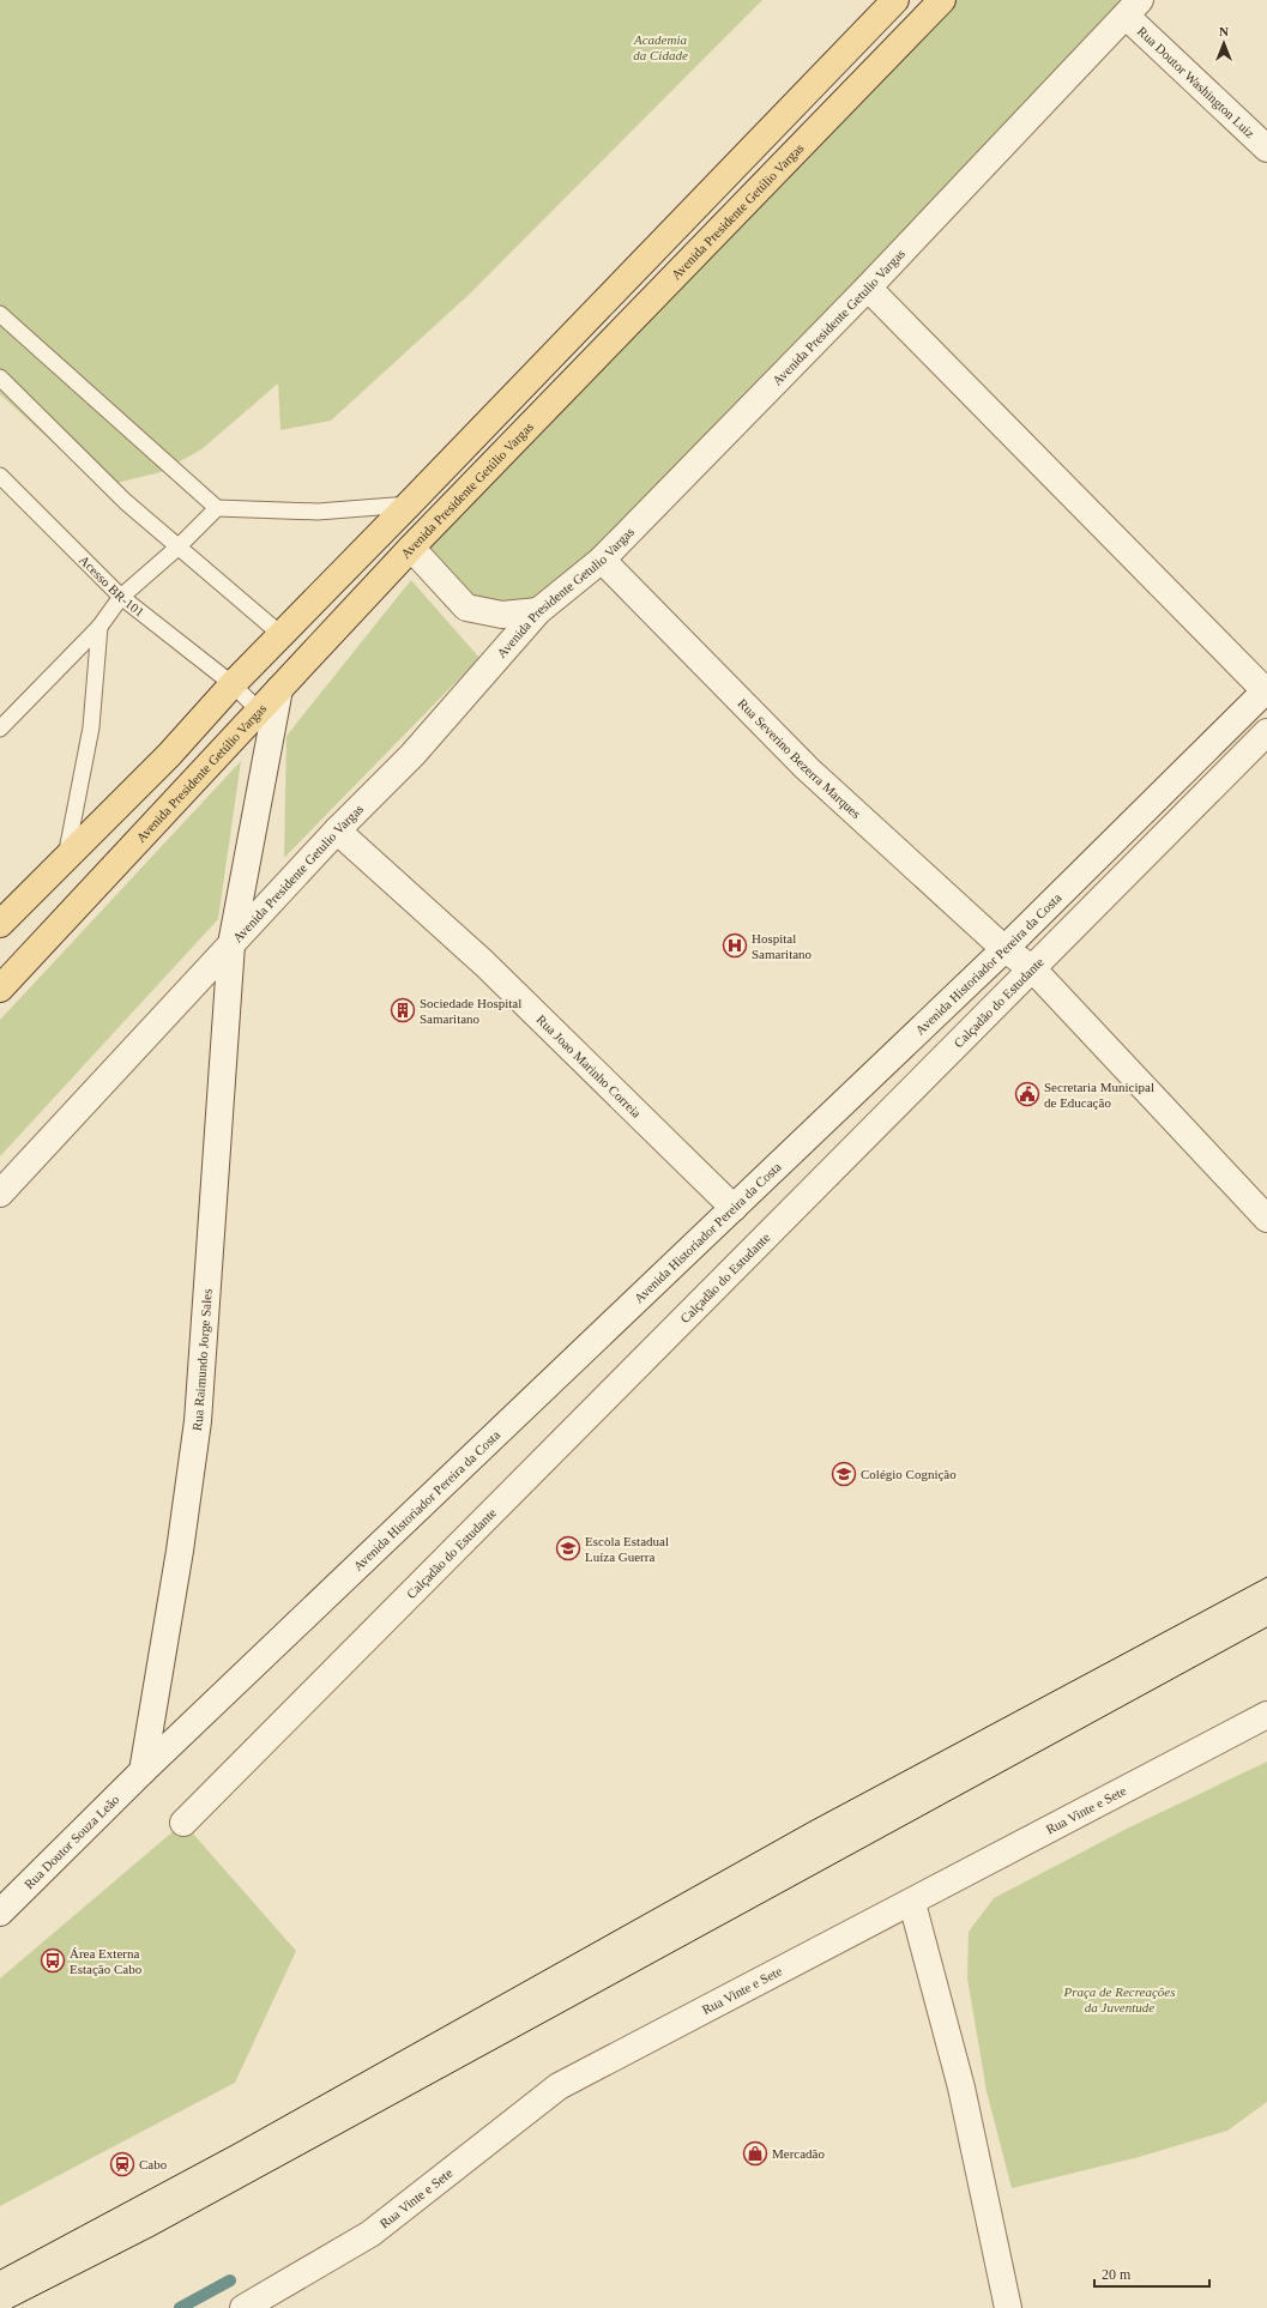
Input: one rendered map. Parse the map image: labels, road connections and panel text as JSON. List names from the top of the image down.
{
  "streets": {
    "main road": ["Avenida Presidente Getúlio Vargas"],
    "street": [
      "Rua Doutor Washington Luiz",
      "Avenida Presidente Getulio Vargas",
      "Rua Severino Bezerra Marques",
      "Avenida Historiador Pereira da Costa",
      "Calçadão do Estudante",
      "Rua Joao Marinho Correia",
      "Rua Raimundo Jorge Sales",
      "Rua Vinte e Sete",
      "Rua Doutor Souza Leão"
    ],
    "lane": ["Acesso BR-101"]
  },
  "crossings": [
    ["Rua Doutor Washington Luiz", "Avenida Presidente Getulio Vargas"],
    ["Avenida Presidente Getúlio Vargas", "Acesso BR-101"],
    ["Avenida Presidente Getúlio Vargas", "Rua Raimundo Jorge Sales"],
    ["Avenida Presidente Getulio Vargas", "Rua Severino Bezerra Marques"],
    ["Avenida Presidente Getulio Vargas", "Rua Joao Marinho Correia"],
    ["Avenida Presidente Getulio Vargas", "Rua Raimundo Jorge Sales"],
    ["Rua Severino Bezerra Marques", "Avenida Historiador Pereira da Costa"],
    ["Rua Severino Bezerra Marques", "Calçadão do Estudante"],
    ["Avenida Historiador Pereira da Costa", "Rua Joao Marinho Correia"],
    ["Avenida Historiador Pereira da Costa", "Rua Raimundo Jorge Sales"],
    ["Avenida Historiador Pereira da Costa", "Rua Doutor Souza Leão"],
    ["Rua Raimundo Jorge Sales", "Rua Doutor Souza Leão"]
  ],
  "parks": ["Academia da Cidade", "Praça de Recreações da Juventude"],
  "places": {
    "hospital": ["Hospital Samaritano"],
    "building": ["Sociedade Hospital Samaritano"],
    "public building": ["Secretaria Municipal de Educação"],
    "school or university": ["Colégio Cognição", "Escola Estadual Luíza Guerra"],
    "bus stop": ["Área Externa Estação Cabo"],
    "shop": ["Mercadão"],
    "station": ["Cabo"]
  },
  "scale_bar": "20 m",
  "north": "top"
}
